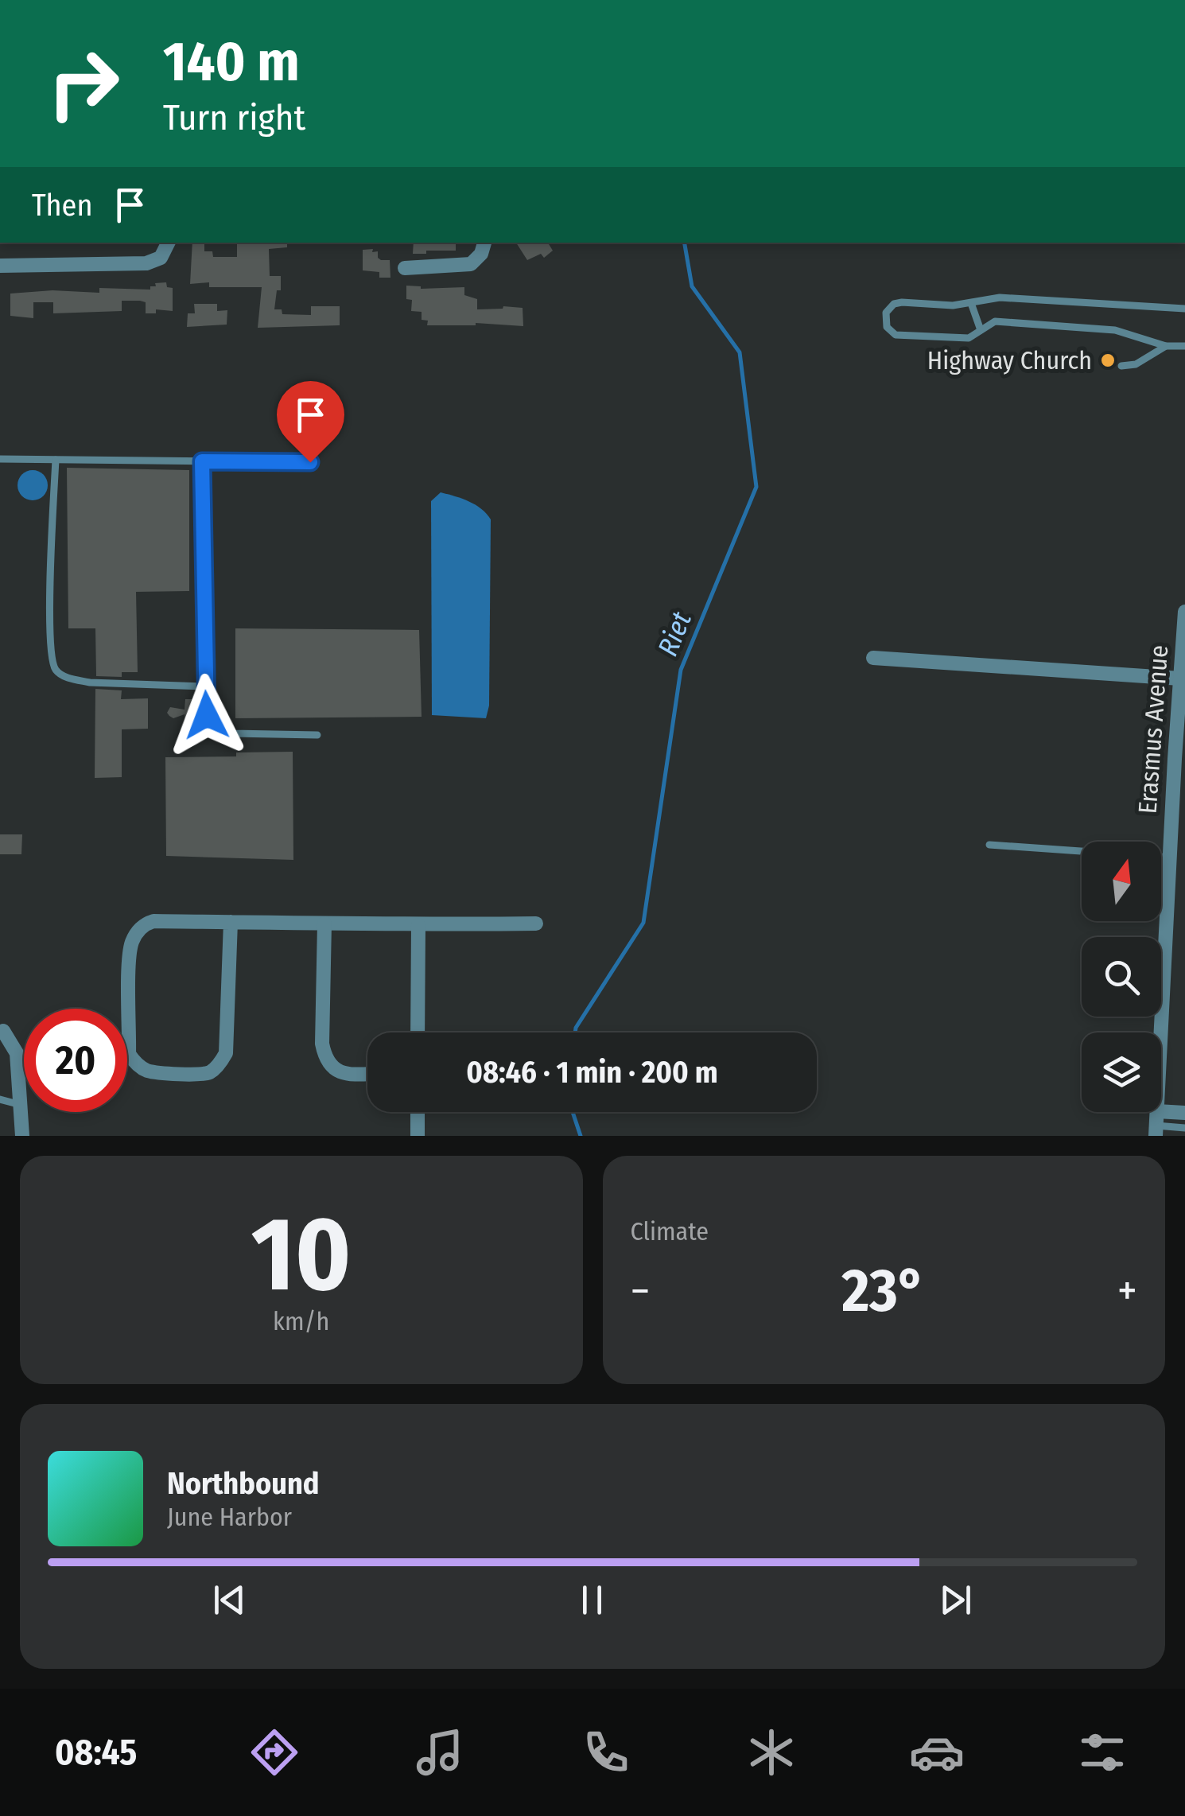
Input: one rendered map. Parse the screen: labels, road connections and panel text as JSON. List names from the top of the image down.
{
  "streets": {
    "street": ["Erasmus Avenue"]
  },
  "water": ["Riet"],
  "places": ["Highway Church"],
  "north": "top",
  "page": {
    "turn": ["140 m", "Turn right"],
    "then": "Then",
    "limit": "20",
    "trip": "08:46 · 1 min · 200 m",
    "tile": [
      ["10", "km/h"],
      "Climate"
    ],
    "heat": ["−", "23°", "+"],
    "song": ["Northbound", "June Harbor"],
    "tabs": "08:45"
  }
}
